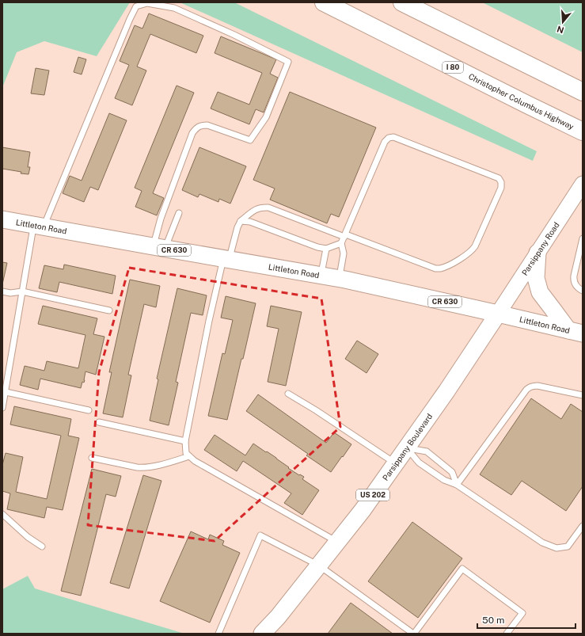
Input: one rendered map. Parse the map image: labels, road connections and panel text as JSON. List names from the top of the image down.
{
  "streets": {
    "highway": ["I 80", "Christopher Columbus Highway"],
    "main road": [
      "Littleton Road",
      "Parsippany Road",
      "CR 630",
      "Parsippany Boulevard",
      "US 202"
    ]
  },
  "crossings": [
    ["Littleton Road", "Parsippany Road"],
    ["Littleton Road", "Parsippany Boulevard"],
    ["Parsippany Road", "Parsippany Boulevard"]
  ],
  "scale_bar": "50 m",
  "north": "bottom"
}
